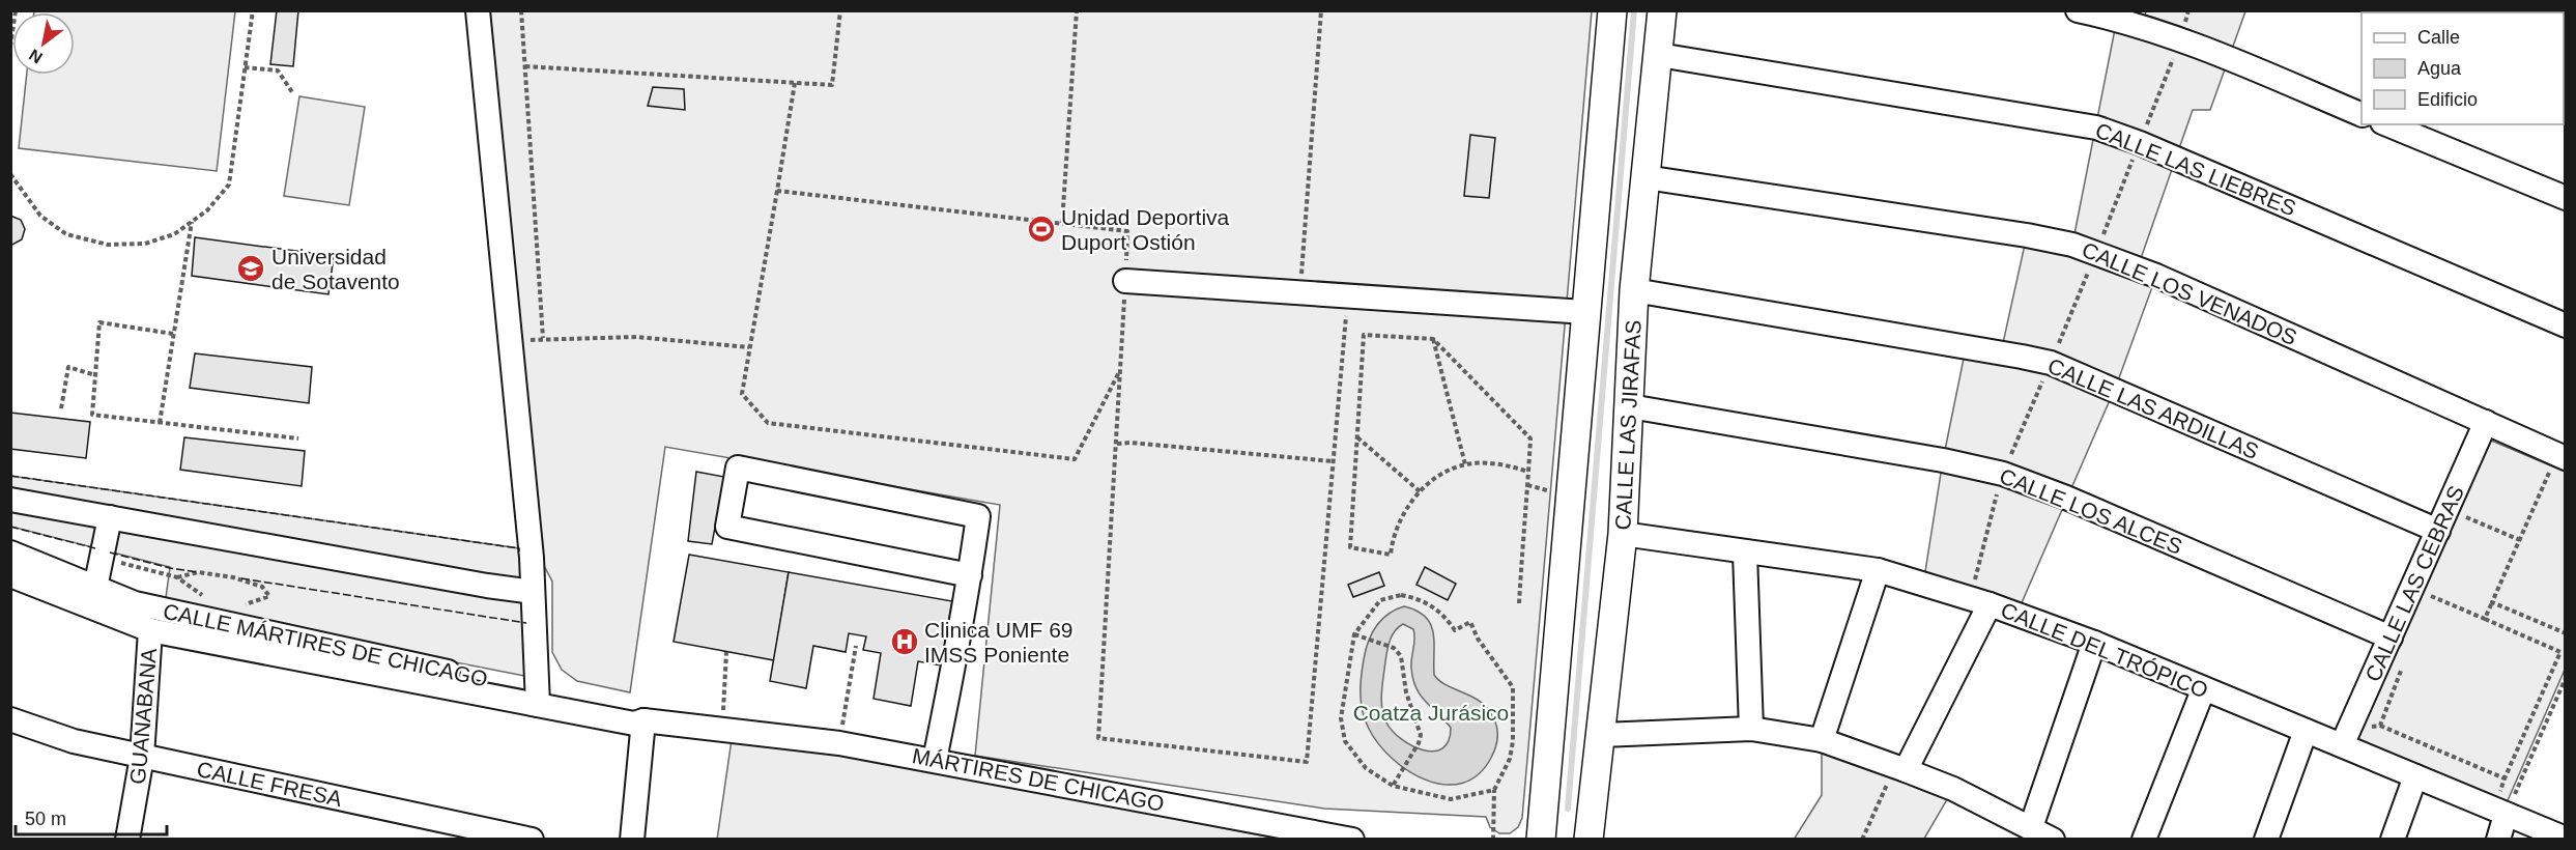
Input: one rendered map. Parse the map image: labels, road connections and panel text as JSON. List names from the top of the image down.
{
  "streets": {
    "main road": ["CALLE LAS JIRAFAS"],
    "street": [
      "CALLE LAS LIEBRES",
      "CALLE LOS VENADOS",
      "CALLE LAS ARDILLAS",
      "CALLE LOS ALCES",
      "CALLE LAS CEBRAS",
      "CALLE MÁRTIRES DE CHICAGO",
      "CALLE DEL TRÓPICO",
      "GUANABANA",
      "MÁRTIRES DE CHICAGO",
      "CALLE FRESA"
    ]
  },
  "crossings": [
    ["CALLE LAS LIEBRES", "CALLE LAS JIRAFAS"],
    ["CALLE LOS VENADOS", "CALLE LAS JIRAFAS"],
    ["CALLE LOS VENADOS", "CALLE LAS CEBRAS"],
    ["CALLE LAS ARDILLAS", "CALLE LAS JIRAFAS"],
    ["CALLE LAS ARDILLAS", "CALLE LAS CEBRAS"],
    ["CALLE LAS JIRAFAS", "CALLE LOS ALCES"],
    ["CALLE LAS JIRAFAS", "CALLE DEL TRÓPICO"],
    ["CALLE LOS ALCES", "CALLE LAS CEBRAS"],
    ["CALLE LAS CEBRAS", "CALLE DEL TRÓPICO"],
    ["CALLE MÁRTIRES DE CHICAGO", "GUANABANA"],
    ["CALLE MÁRTIRES DE CHICAGO", "MÁRTIRES DE CHICAGO"],
    ["GUANABANA", "CALLE FRESA"]
  ],
  "parks": ["Coatza Jurásico"],
  "places": {
    "sports": ["Unidad Deportiva Duport Ostión"],
    "school or university": ["Universidad de Sotavento"],
    "hospital": ["Clinica UMF 69 IMSS Poniente"]
  },
  "legend": ["Calle", "Agua", "Edificio"],
  "scale_bar": "50 m",
  "north": "bottom left"
}
